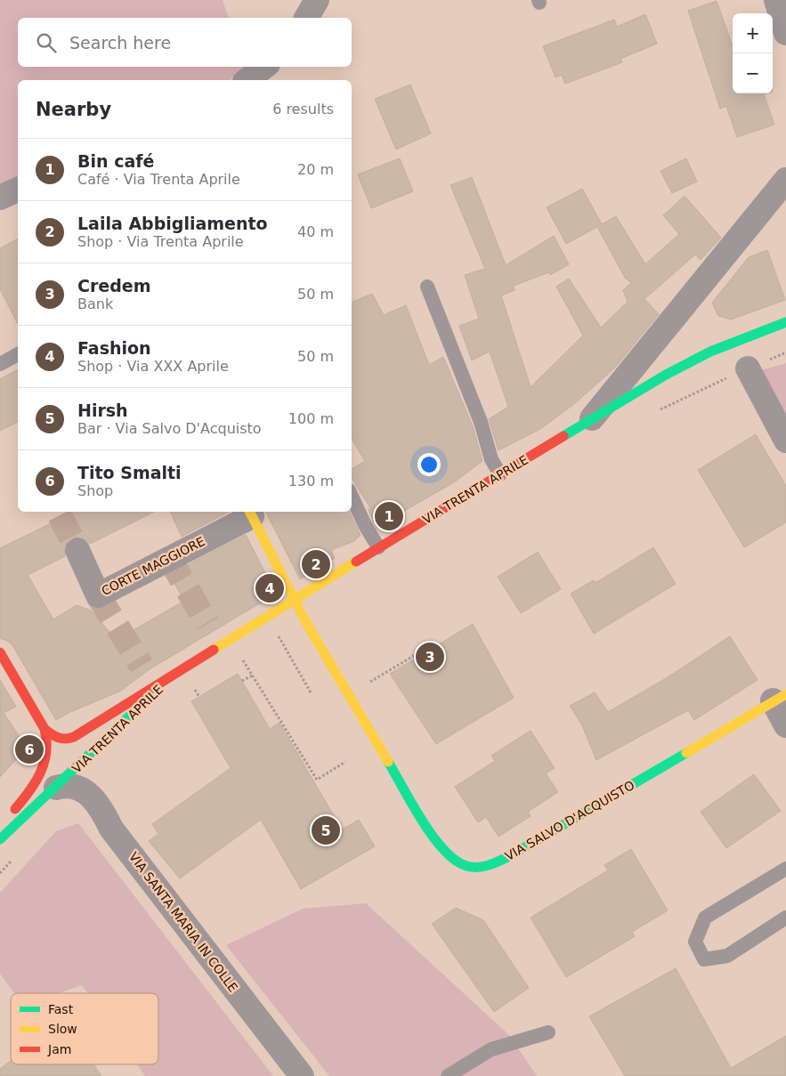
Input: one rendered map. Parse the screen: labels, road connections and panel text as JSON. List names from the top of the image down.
{
  "streets": {
    "main road": ["VIA TRENTA APRILE", "VIA SALVO D'ACQUISTO"],
    "street": ["CORTE MAGGIORE", "VIA SANTA MARIA IN COLLE"]
  },
  "crossings": [
    ["VIA TRENTA APRILE", "VIA SALVO D'ACQUISTO"],
    ["VIA TRENTA APRILE", "VIA SANTA MARIA IN COLLE"],
    ["CORTE MAGGIORE", "VIA SALVO D'ACQUISTO"]
  ],
  "legend": ["Fast", "Slow", "Jam"],
  "page": {
    "map_buttons": ["+", "−"],
    "search": "Search here",
    "heading": ["Nearby", "6 results"],
    "list": [
      {
        "mark": "1",
        "name": "Bin café",
        "note": "Café · Via Trenta Aprile",
        "value": "20 m"
      },
      {
        "mark": "2",
        "name": "Laila Abbigliamento",
        "note": "Shop · Via Trenta Aprile",
        "value": "40 m"
      },
      {
        "mark": "3",
        "name": "Credem",
        "note": "Bank",
        "value": "50 m"
      },
      {
        "mark": "4",
        "name": "Fashion",
        "note": "Shop · Via XXX Aprile",
        "value": "50 m"
      },
      {
        "mark": "5",
        "name": "Hirsh",
        "note": "Bar · Via Salvo D'Acquisto",
        "value": "100 m"
      },
      {
        "mark": "6",
        "name": "Tito Smalti",
        "note": "Shop",
        "value": "130 m"
      }
    ],
    "pins": [
      "1",
      "2",
      "4",
      "3",
      "6",
      "5"
    ]
  }
}
